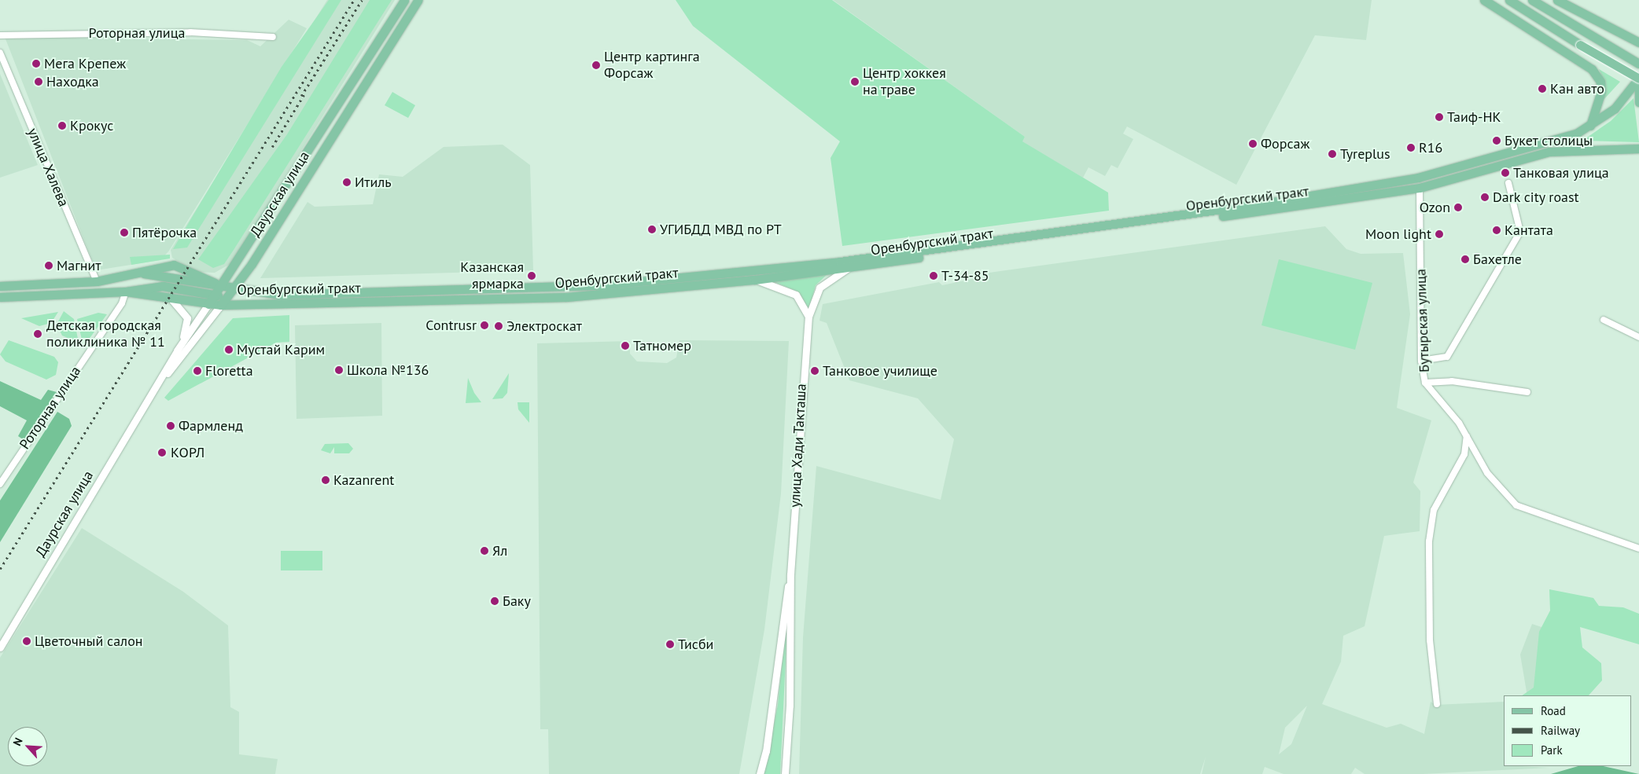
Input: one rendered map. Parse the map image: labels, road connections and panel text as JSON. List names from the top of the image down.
{
  "streets": {
    "main road": ["Даурская улица", "Оренбургский тракт"],
    "street": [
      "Роторная улица",
      "улица Халева",
      "Бутырская улица",
      "улица Хади Такташа"
    ]
  },
  "crossings": [
    ["Роторная улица", "Оренбургский тракт"],
    ["улица Халева", "Оренбургский тракт"],
    ["Даурская улица", "Оренбургский тракт"],
    ["Оренбургский тракт", "Бутырская улица"],
    ["Оренбургский тракт", "улица Хади Такташа"]
  ],
  "places": [
    "Мега Крепеж",
    "Центр картинга Форсаж",
    "Находка",
    "Центр хоккея на траве",
    "Кан авто",
    "Таиф-НК",
    "Крокус",
    "Букет столицы",
    "Форсаж",
    "R16",
    "Tyreplus",
    "Танковая улица",
    "Итиль",
    "Dark city roast",
    "Ozon",
    "УГИБДД МВД по РТ",
    "Кантата",
    "Пятёрочка",
    "Moon light",
    "Бахетле",
    "Магнит",
    "Казанская ярмарка",
    "T-34-85",
    "Contrusr",
    "Электроскат",
    "Детская городская поликлиника № 11",
    "Татномер",
    "Мустай Карим",
    "Школа №136",
    "Floretta",
    "Танковое училище",
    "Фармленд",
    "КОРЛ",
    "Kazanrent",
    "Ял",
    "Баку",
    "Цветочный салон",
    "Тисби"
  ],
  "legend": ["Road", "Railway", "Park"],
  "north": "top left"
}
